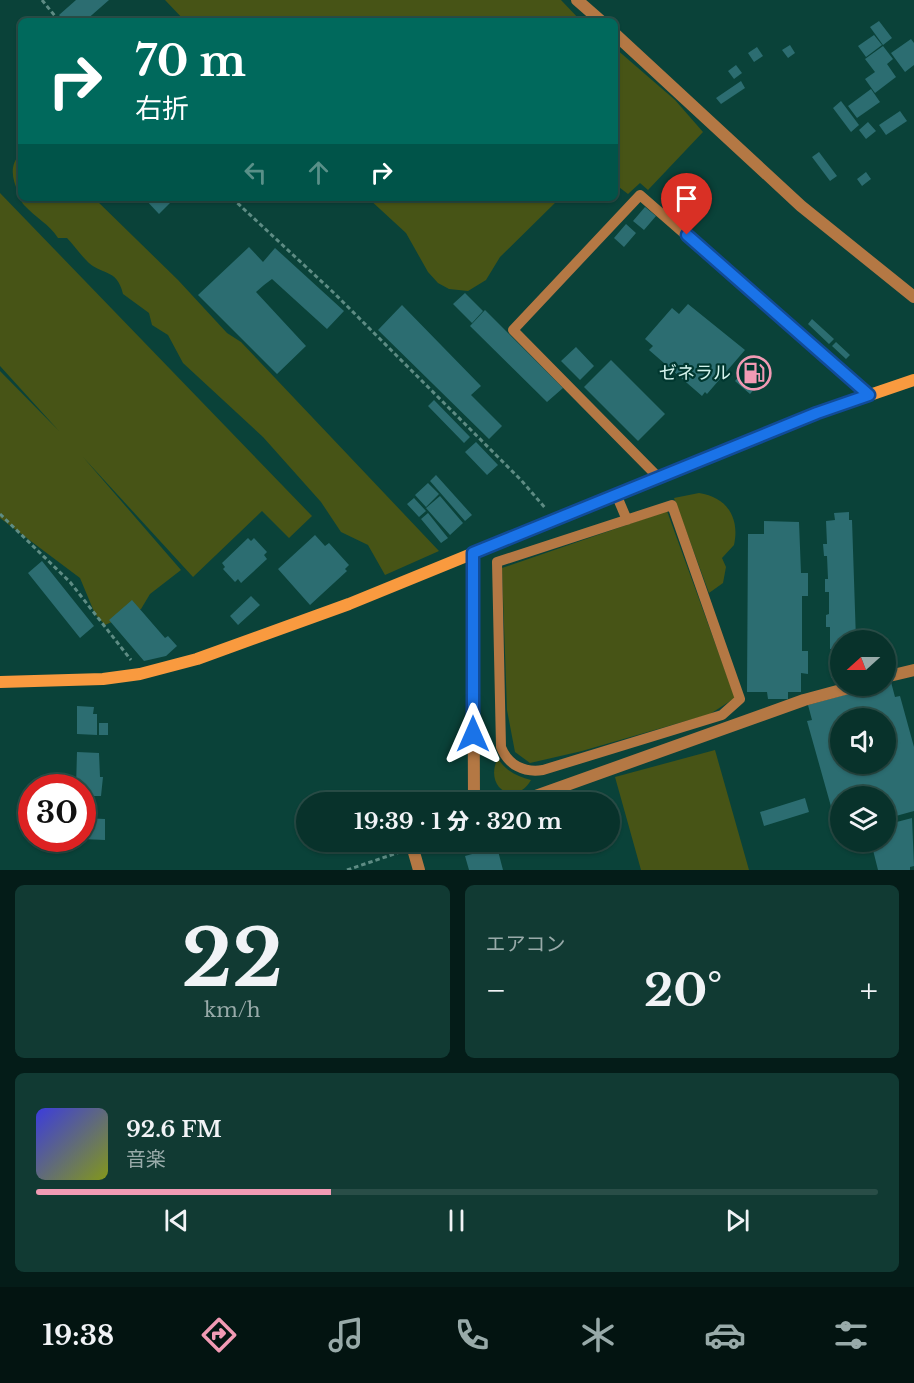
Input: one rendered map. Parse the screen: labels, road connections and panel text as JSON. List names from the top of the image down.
{
  "places": {
    "fuel station": ["ゼネラル"]
  },
  "north": "left",
  "page": {
    "turn": ["70 m", "右折"],
    "limit": "30",
    "trip": "19:39 · 1 分 · 320 m",
    "tile": [
      ["22", "km/h"],
      "エアコン"
    ],
    "heat": ["−", "20°", "+"],
    "song": ["92.6 FM", "音楽"],
    "tabs": "19:38"
  }
}
